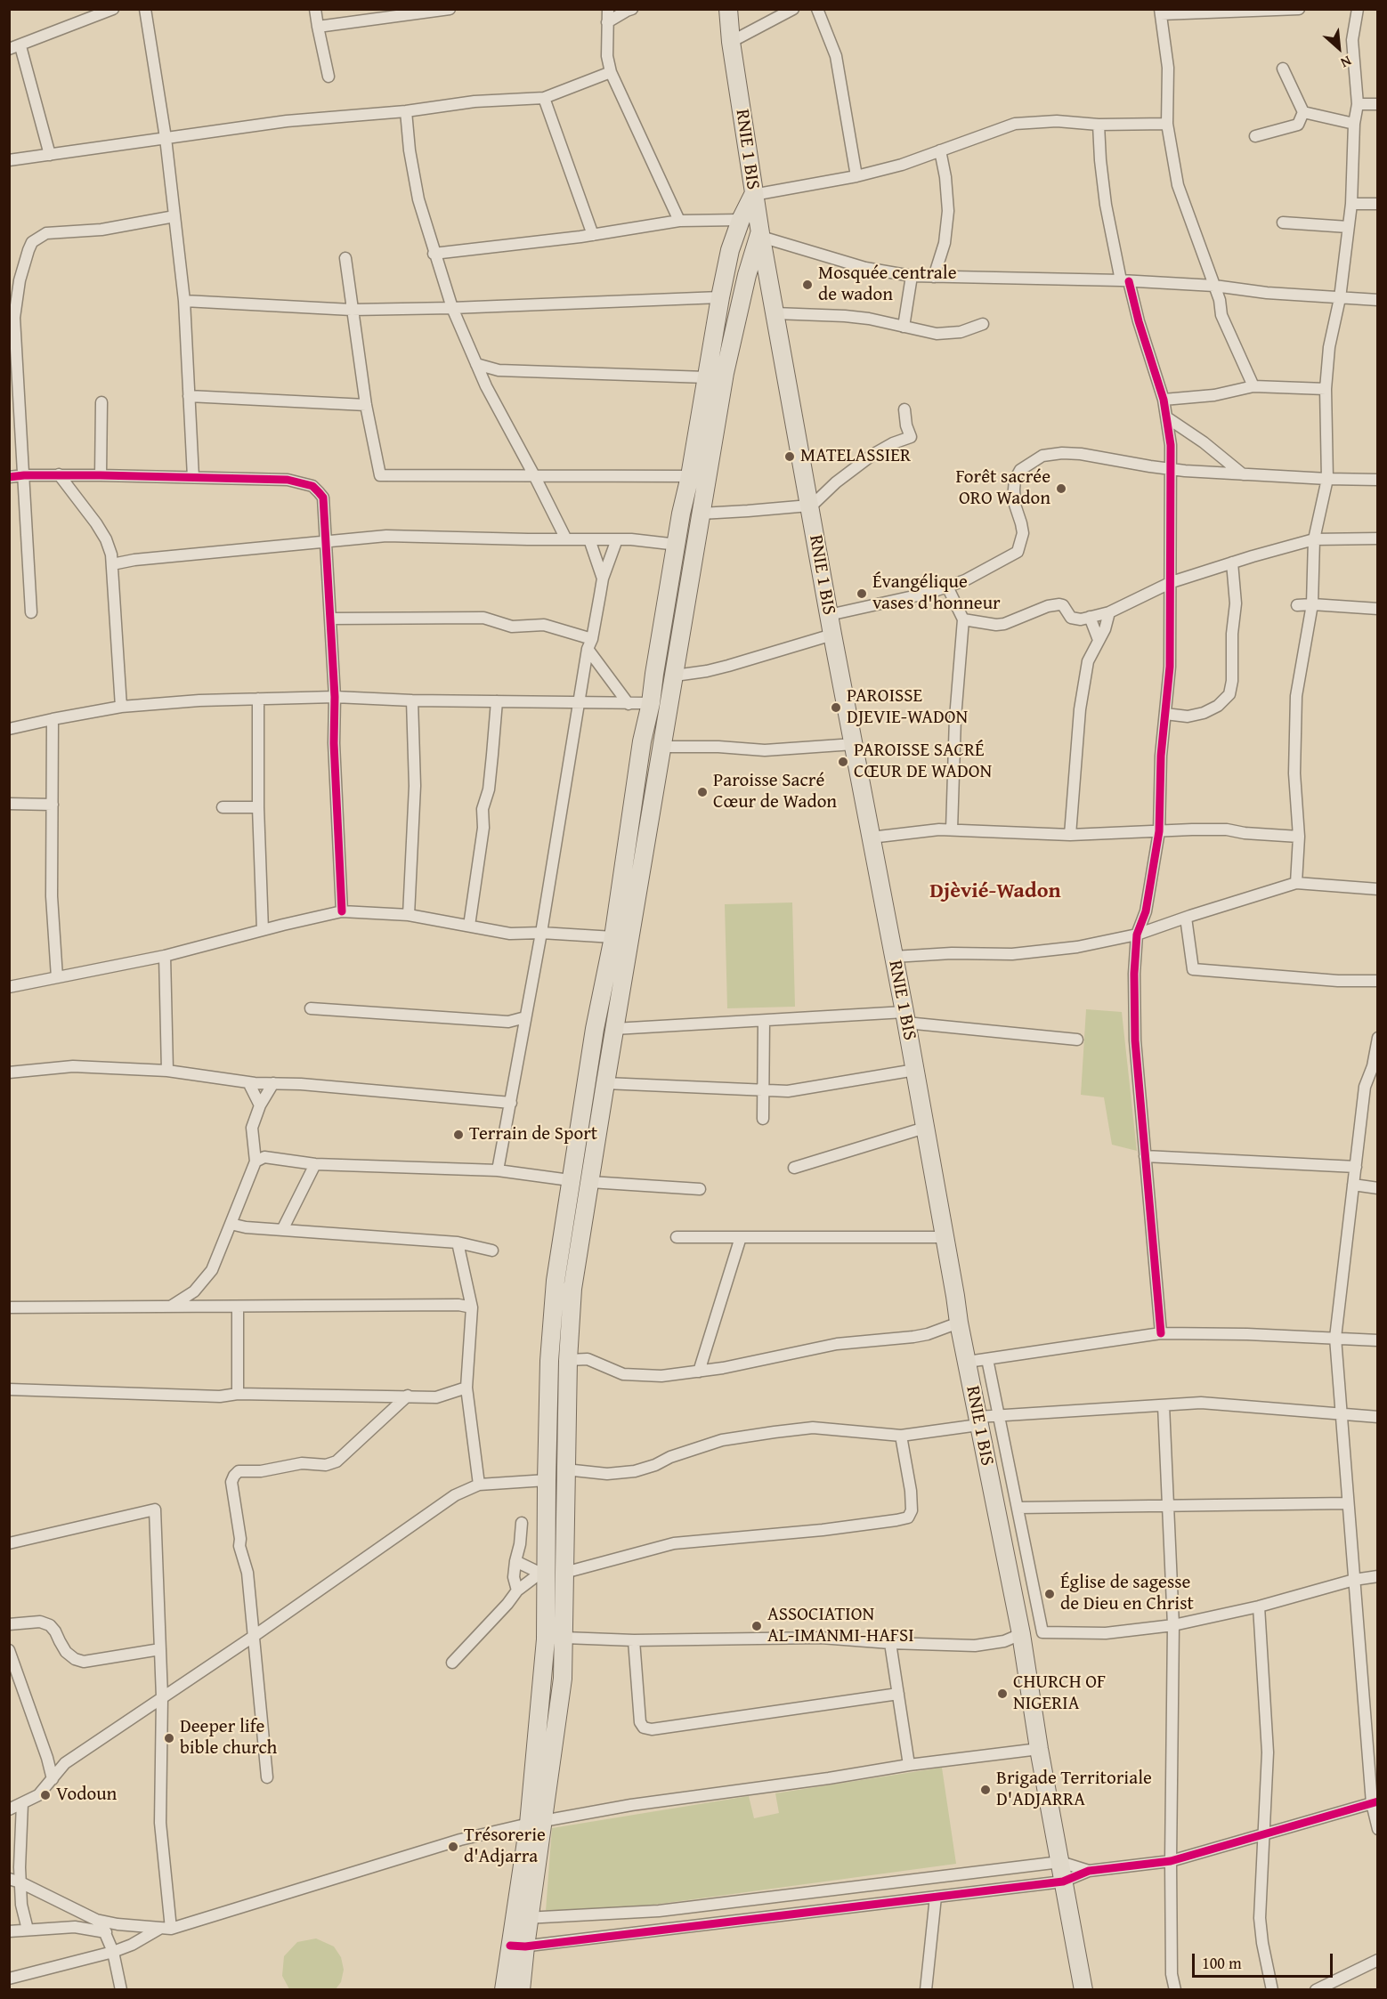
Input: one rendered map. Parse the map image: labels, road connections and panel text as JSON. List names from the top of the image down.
{
  "streets": {
    "main road": ["RNIE 1 BIS"]
  },
  "districts": ["Djèvié-Wadon"],
  "places": [
    "Mosquée centrale de wadon",
    "MATELASSIER",
    "Forêt sacrée ORO Wadon",
    "Évangélique vases d'honneur",
    "PAROISSE DJEVIE-WADON",
    "PAROISSE SACRÉ CŒUR DE WADON",
    "Paroisse Sacré Cœur de Wadon",
    "Terrain de Sport",
    "Église de sagesse de Dieu en Christ",
    "ASSOCIATION AL-IMANMI-HAFSI",
    "CHURCH OF NIGERIA",
    "Deeper life bible church",
    "Brigade Territoriale D'ADJARRA",
    "Vodoun",
    "Trésorerie d'Adjarra"
  ],
  "scale_bar": "100 m",
  "north": "bottom right"
}
